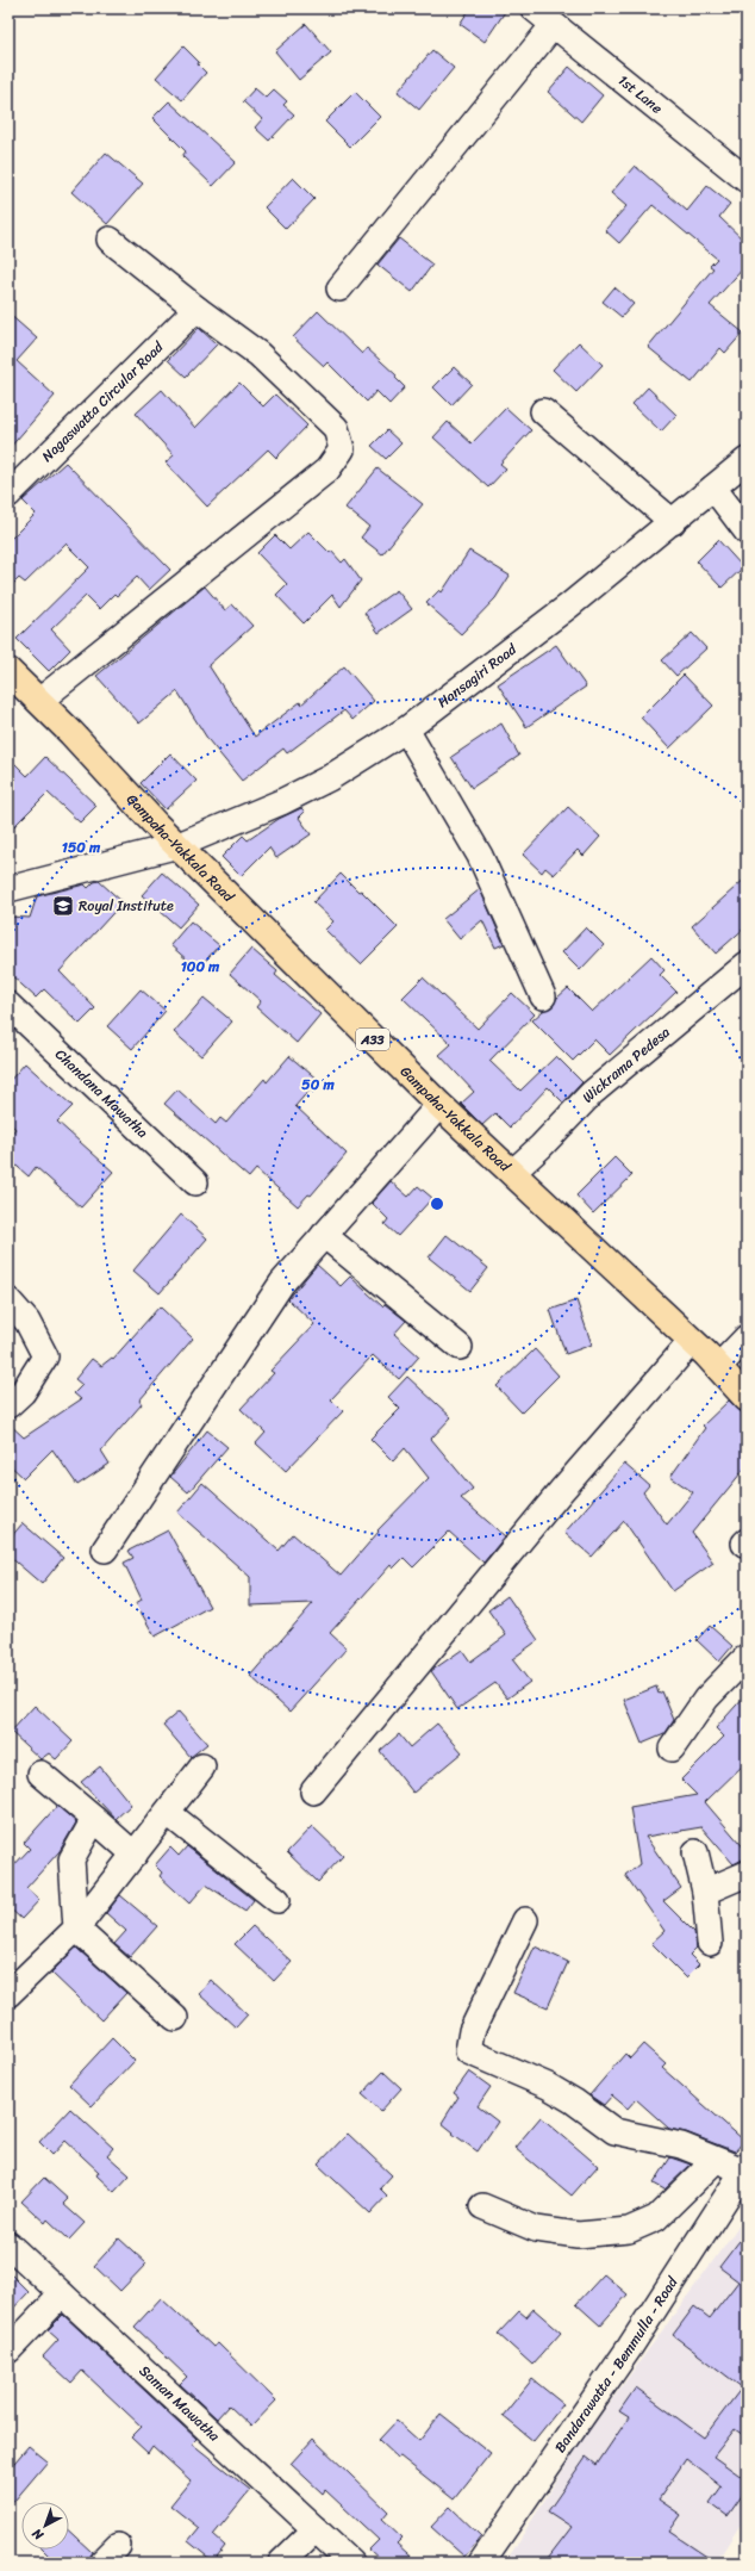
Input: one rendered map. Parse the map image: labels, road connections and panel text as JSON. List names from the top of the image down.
{
  "streets": {
    "highway": ["Gampaha-Yakkala Road", "A33"],
    "street": [
      "1st Lane",
      "Nagaswatta Circular Road",
      "Hansagiri Road",
      "Wickrama Pedesa",
      "Chandana Mawatha",
      "Bandarawatta - Bemmulla - Road",
      "Saman Mawatha"
    ]
  },
  "crossings": [
    ["Hansagiri Road", "Gampaha-Yakkala Road"],
    ["Gampaha-Yakkala Road", "Wickrama Pedesa"]
  ],
  "places": {
    "school or university": ["Royal Institute"]
  },
  "north": "bottom left",
  "rings": ["150 m", "100 m", "50 m"]
}
